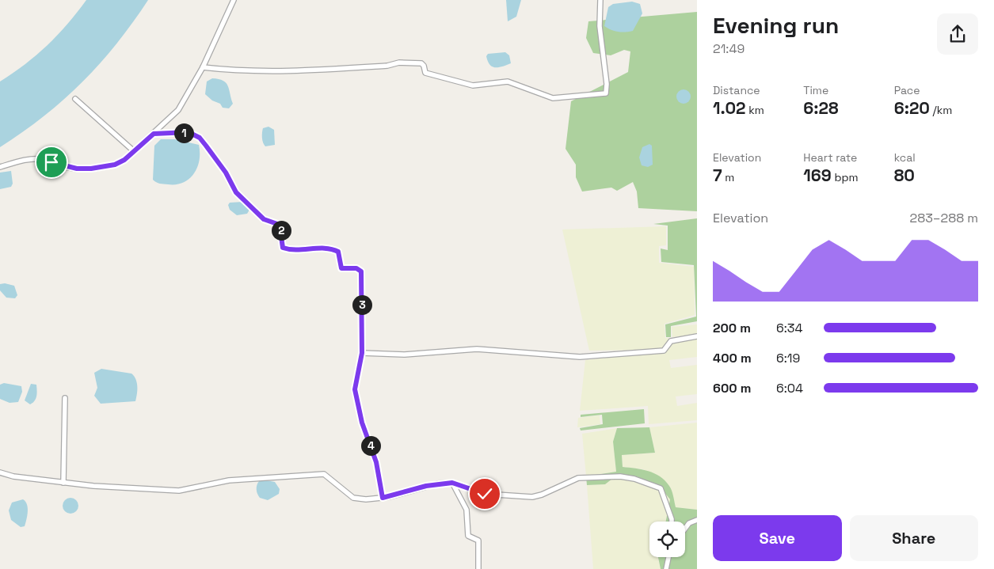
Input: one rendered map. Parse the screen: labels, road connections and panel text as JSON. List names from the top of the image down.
{
  "page": {
    "heading": ["Evening run", "21:49"],
    "stats": [
      ["Distance", "1.02 km"],
      ["Time", "6:28"],
      ["Pace", "6:20 /km"],
      ["Elevation", "7 m"],
      ["Heart rate", "169 bpm"],
      ["kcal", "80"]
    ],
    "pins": [
      "1",
      "2",
      "3",
      "4"
    ],
    "chart": ["Elevation", "283–288 m"],
    "list": [
      {
        "name": "200 m",
        "note": "6:34"
      },
      {
        "name": "400 m",
        "note": "6:19"
      },
      {
        "name": "600 m",
        "note": "6:04"
      }
    ],
    "buttons": ["Save", "Share"]
  }
}
